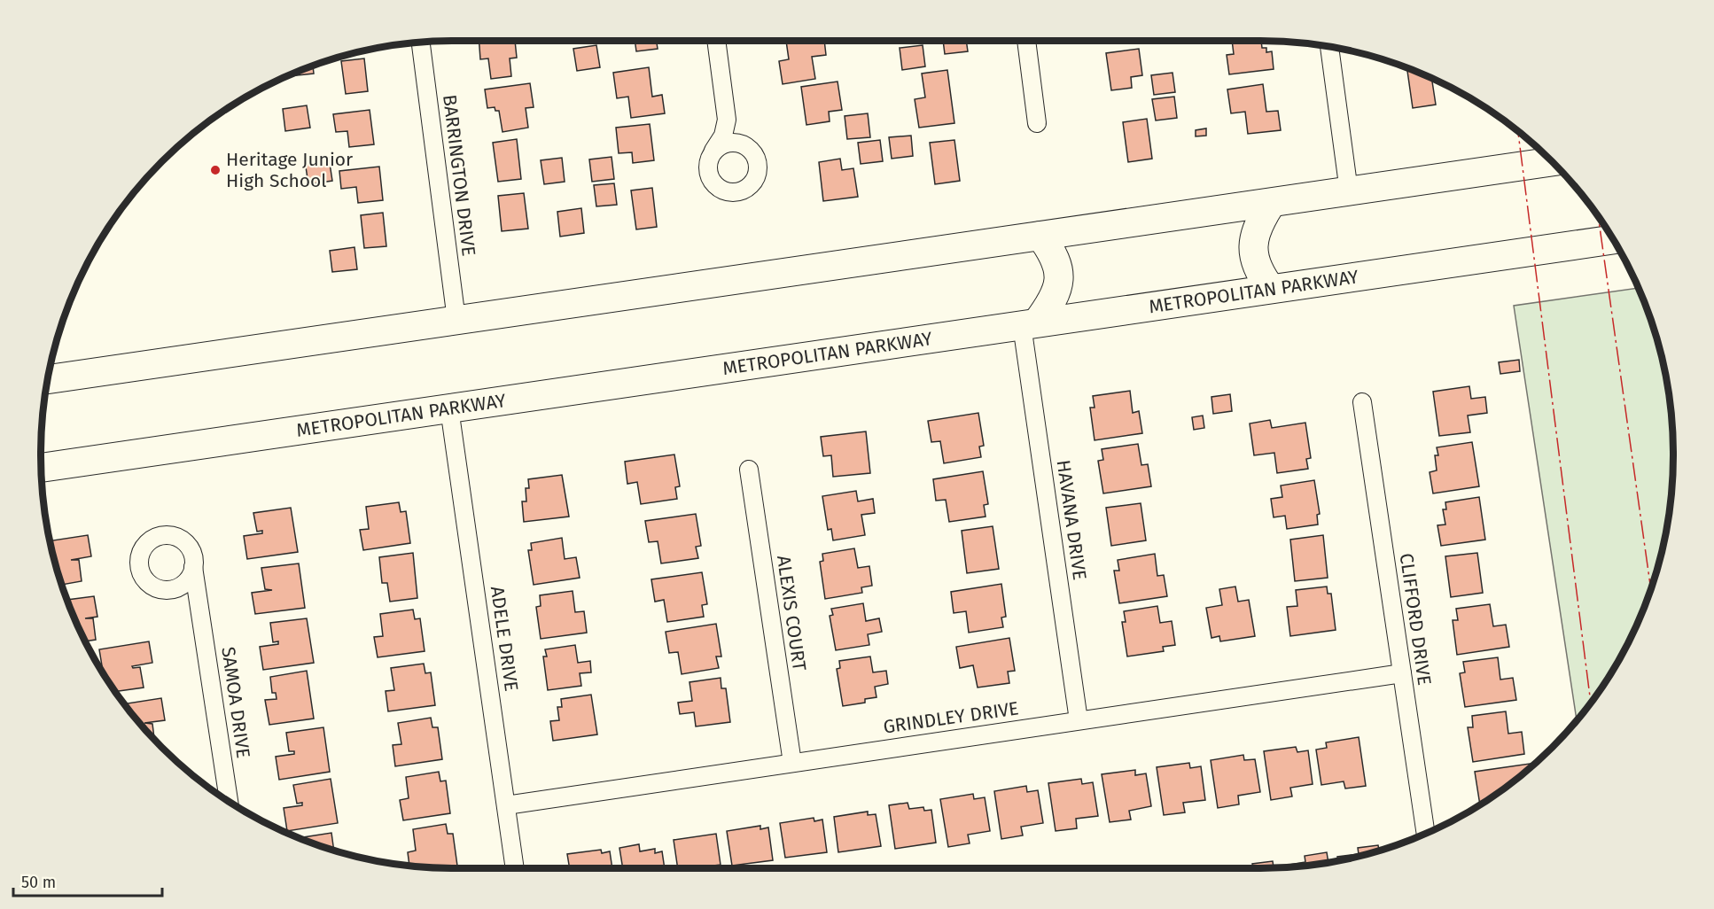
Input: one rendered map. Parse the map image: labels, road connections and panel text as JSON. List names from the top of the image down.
{
  "streets": {
    "main road": ["METROPOLITAN PARKWAY"],
    "street": [
      "BARRINGTON DRIVE",
      "HAVANA DRIVE",
      "ALEXIS COURT",
      "CLIFFORD DRIVE",
      "ADELE DRIVE",
      "SAMOA DRIVE",
      "GRINDLEY DRIVE"
    ]
  },
  "crossings": [
    ["METROPOLITAN PARKWAY", "HAVANA DRIVE"],
    ["METROPOLITAN PARKWAY", "ADELE DRIVE"],
    ["HAVANA DRIVE", "GRINDLEY DRIVE"],
    ["ALEXIS COURT", "GRINDLEY DRIVE"],
    ["CLIFFORD DRIVE", "GRINDLEY DRIVE"],
    ["ADELE DRIVE", "GRINDLEY DRIVE"]
  ],
  "places": ["Heritage Junior High School"],
  "scale_bar": "50 m"
}
